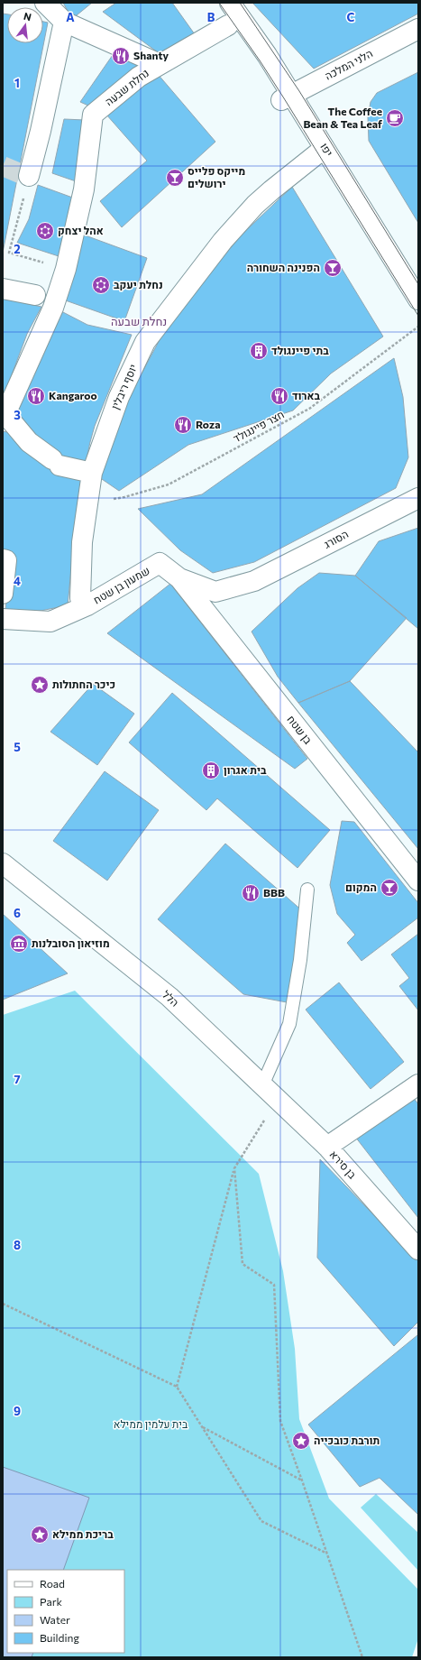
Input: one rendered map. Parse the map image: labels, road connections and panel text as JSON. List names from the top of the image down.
{
  "streets": {
    "street": [
      "הלני המלכה",
      "נחלת שבעה",
      "יפו",
      "יוסף ריבלין",
      "הסורג",
      "שמעון בן שטח",
      "בן שטח",
      "הלל",
      "בן סירא"
    ],
    "path": ["חצר פיינגולד"]
  },
  "crossings": [
    ["הלני המלכה", "יפו"],
    ["יפו", "יוסף ריבלין"],
    ["יוסף ריבלין", "שמעון בן שטח"],
    ["הסורג", "שמעון בן שטח"],
    ["שמעון בן שטח", "בן שטח"],
    ["הלל", "בן סירא"]
  ],
  "districts": ["נחלת שבעה"],
  "parks": ["בית עלמין ממילא"],
  "places": {
    "restaurant": [
      "Shanty",
      "Kangaroo",
      "בארוד",
      "Roza",
      "BBB"
    ],
    "cafe": ["The Coffee Bean & Tea Leaf"],
    "bar": ["מייקס פלייס ירושלים", "הפנינה השחורה", "המקום"],
    "synagogue": ["אהל יצחק", "נחלת יעקב"],
    "building": ["בתי פיינגולד", "בית אגרון"],
    "place": ["כיכר החתולות", "תורבת כובכייה", "בריכת ממילא"],
    "museum": ["מוזיאון הסובלנות"]
  },
  "legend": [
    "Road",
    "Park",
    "Water",
    "Building"
  ],
  "north": "top",
  "grid": {
    "columns": ["A", "B", "C"],
    "rows": [
      "1",
      "2",
      "3",
      "4",
      "5",
      "6",
      "7",
      "8",
      "9"
    ]
  }
}
